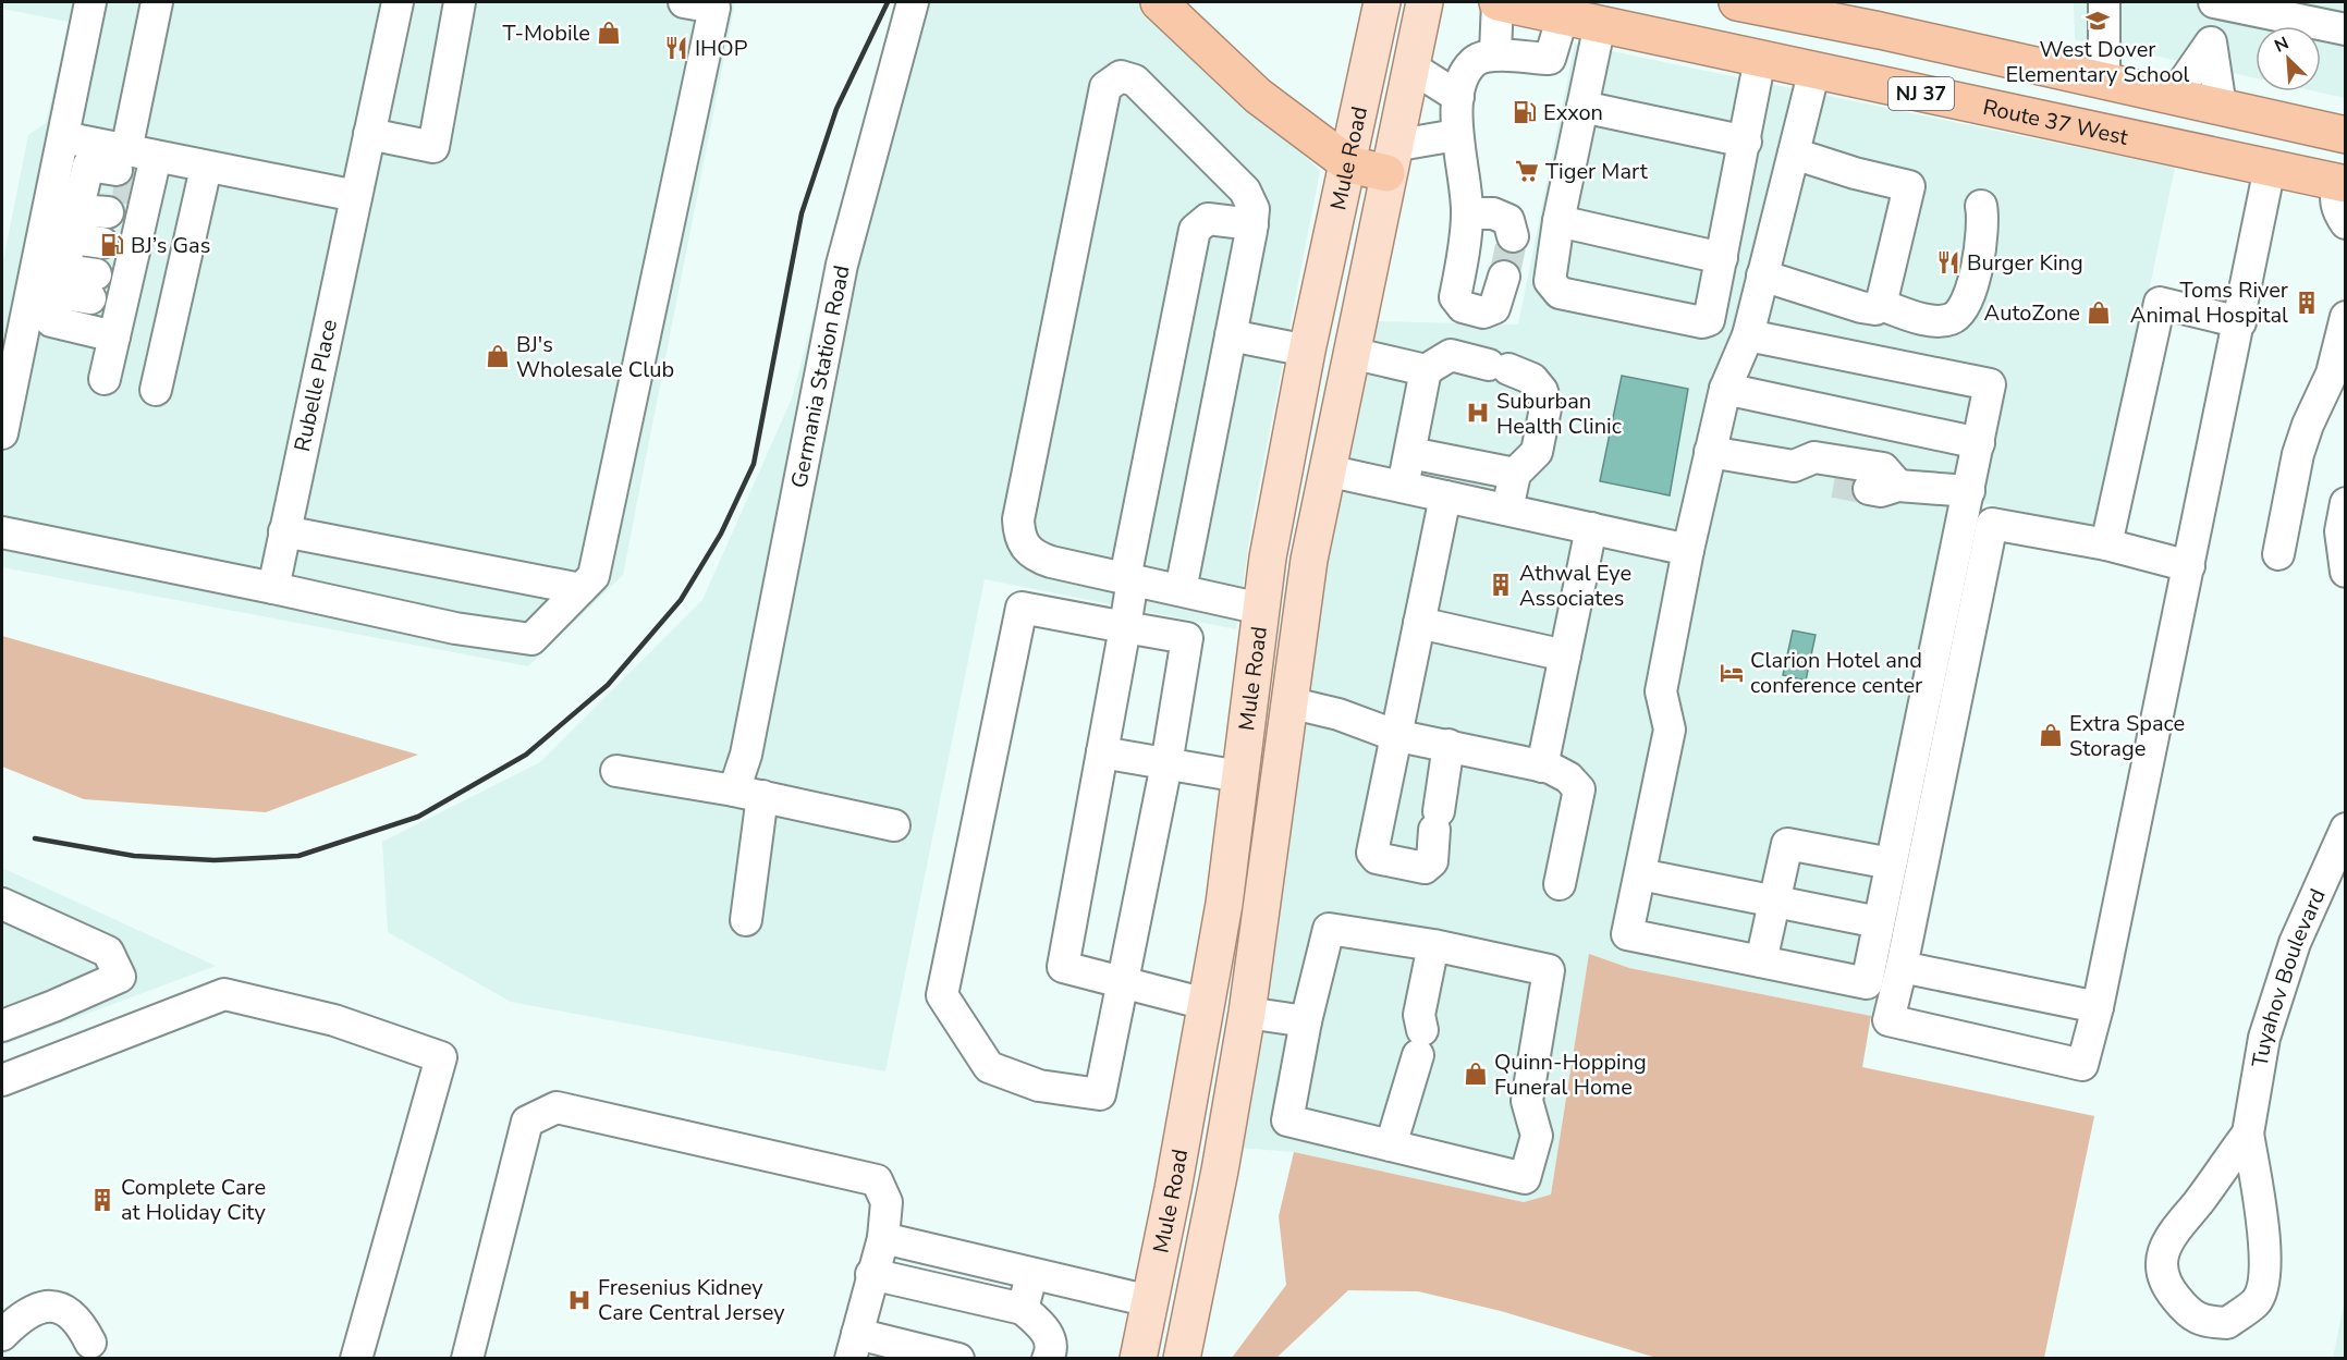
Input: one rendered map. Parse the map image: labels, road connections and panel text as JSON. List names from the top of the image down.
{
  "streets": {
    "highway": ["NJ 37", "Route 37 West"],
    "main road": ["Mule Road"],
    "street": ["Germania Station Road", "Rubelle Place", "Tuyahov Boulevard"]
  },
  "places": {
    "school or university": ["West Dover Elementary School"],
    "shop": [
      "T-Mobile",
      "AutoZone",
      "BJ's Wholesale Club",
      "Extra Space Storage",
      "Quinn-Hopping Funeral Home"
    ],
    "restaurant": ["IHOP", "Burger King"],
    "fuel station": ["Exxon", "BJ’s Gas"],
    "supermarket": ["Tiger Mart"],
    "building": ["Toms River Animal Hospital", "Athwal Eye Associates", "Complete Care at Holiday City"],
    "hospital": ["Suburban Health Clinic", "Fresenius Kidney Care Central Jersey"],
    "hotel": ["Clarion Hotel and conference center"]
  },
  "north": "top left"
}
